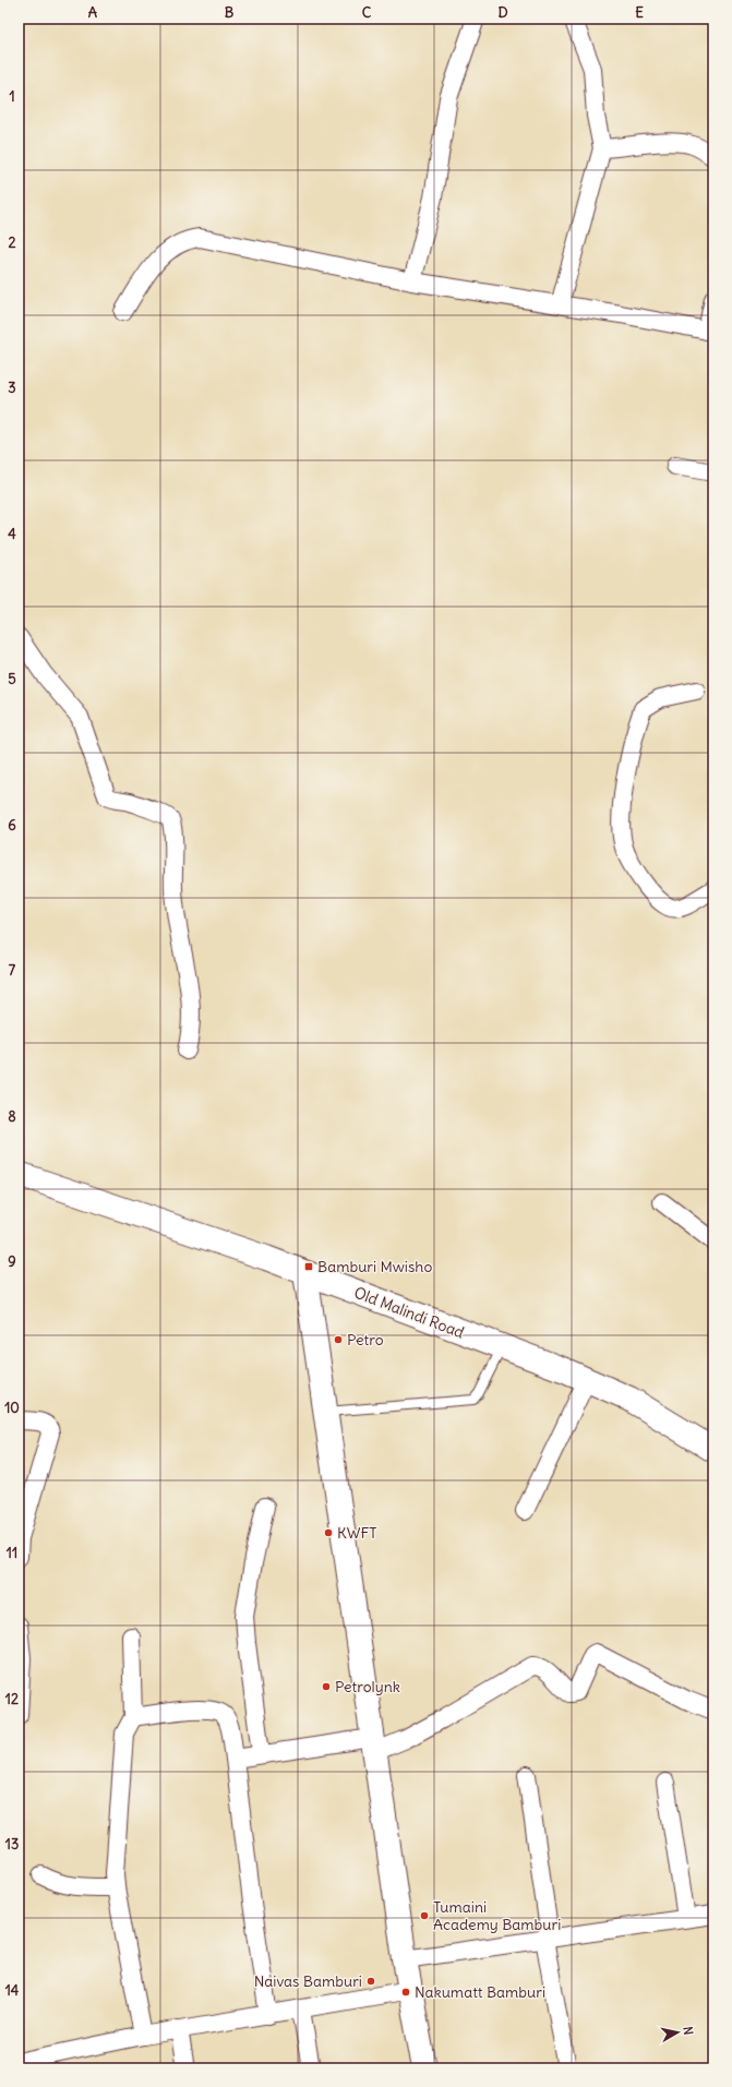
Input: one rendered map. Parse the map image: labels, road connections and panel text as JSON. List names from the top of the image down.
{
  "streets": {
    "main road": ["Old Malindi Road"]
  },
  "places": {
    "transit": ["Bamburi Mwisho"],
    "other": [
      "Petro",
      "KWFT",
      "Petrolynk",
      "Tumaini Academy Bamburi",
      "Naivas Bamburi",
      "Nakumatt Bamburi"
    ]
  },
  "north": "right",
  "grid": {
    "columns": [
      "A",
      "B",
      "C",
      "D",
      "E"
    ],
    "rows": [
      "1",
      "2",
      "3",
      "4",
      "5",
      "6",
      "7",
      "8",
      "9",
      "10",
      "11",
      "12",
      "13",
      "14"
    ]
  }
}
